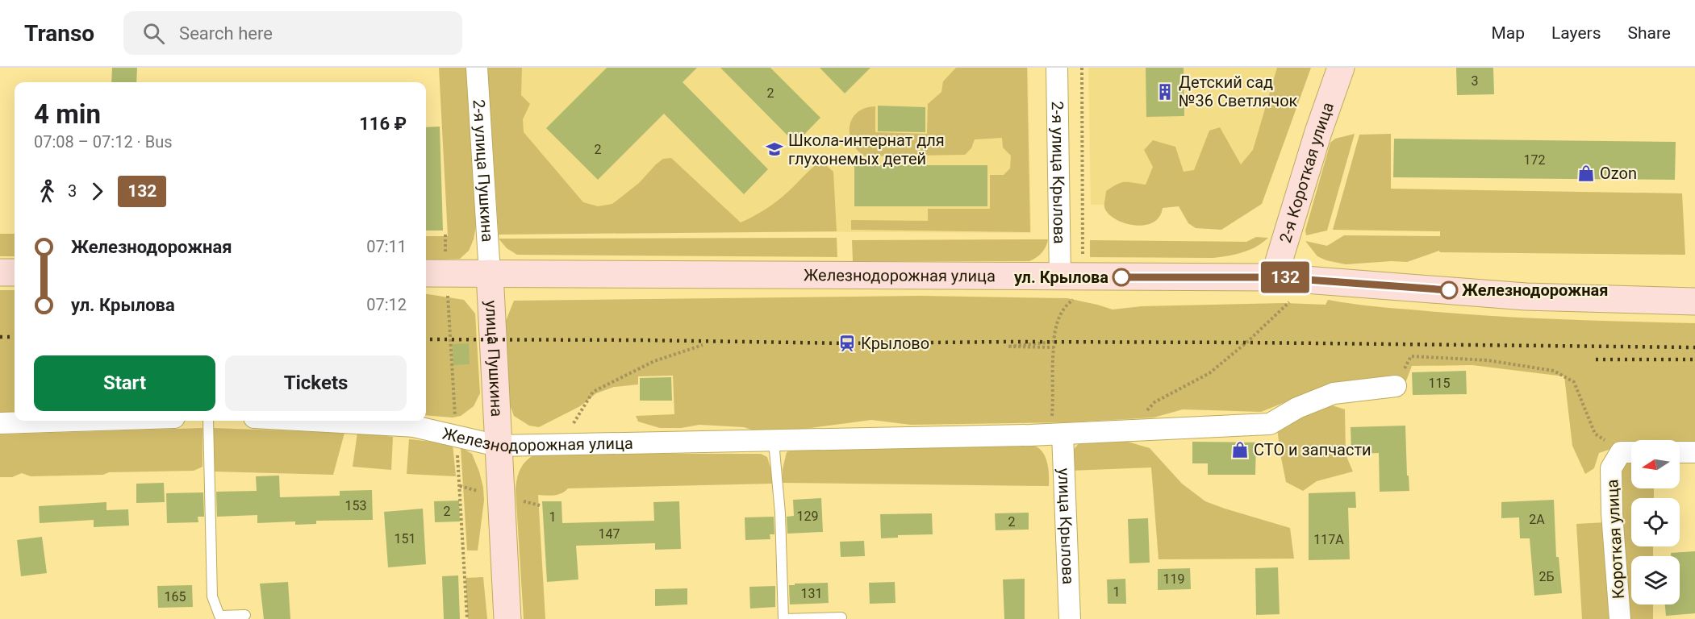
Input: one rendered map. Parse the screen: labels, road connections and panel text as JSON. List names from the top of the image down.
{
  "streets": {
    "main road": ["2-я Короткая улица", "Железнодорожная улица", "улица Пушкина"],
    "street": [
      "2-я улица Пушкина",
      "2-я улица Крылова",
      "улица Крылова",
      "Короткая улица"
    ]
  },
  "crossings": [
    ["2-я улица Пушкина", "Железнодорожная улица"],
    ["2-я улица Пушкина", "улица Пушкина"],
    ["2-я улица Крылова", "Железнодорожная улица"],
    ["2-я Короткая улица", "Железнодорожная улица"],
    ["Железнодорожная улица", "улица Пушкина"],
    ["Железнодорожная улица", "улица Крылова"]
  ],
  "places": {
    "building": ["Детский сад №36 Светлячок"],
    "school or university": ["Школа-интернат для глухонемых детей"],
    "shop": ["Ozon", "СТО и запчасти"],
    "other": ["ул. Крылова", "Железнодорожная"],
    "station": ["Крылово"]
  },
  "lines": ["bus line 132"],
  "house_numbers": [
    "3",
    "2",
    "2",
    "172",
    "115",
    "153",
    "2",
    "129",
    "1",
    "2А",
    "2",
    "147",
    "151",
    "117А",
    "2Б",
    "119",
    "1",
    "131",
    "165"
  ],
  "north": "left",
  "page": {
    "header": "Transo",
    "search": "Search here",
    "nav": ["Map", "Layers", "Share"],
    "on_map": "132",
    "heading": ["4 min", "07:08 – 07:12 · Bus", "116 ₽"],
    "legs": ["3", "132"],
    "list": [
      {
        "name": "Железнодорожная",
        "value": "07:11"
      },
      {
        "name": "ул. Крылова",
        "value": "07:12"
      }
    ],
    "buttons": ["Start", "Tickets"]
  }
}
